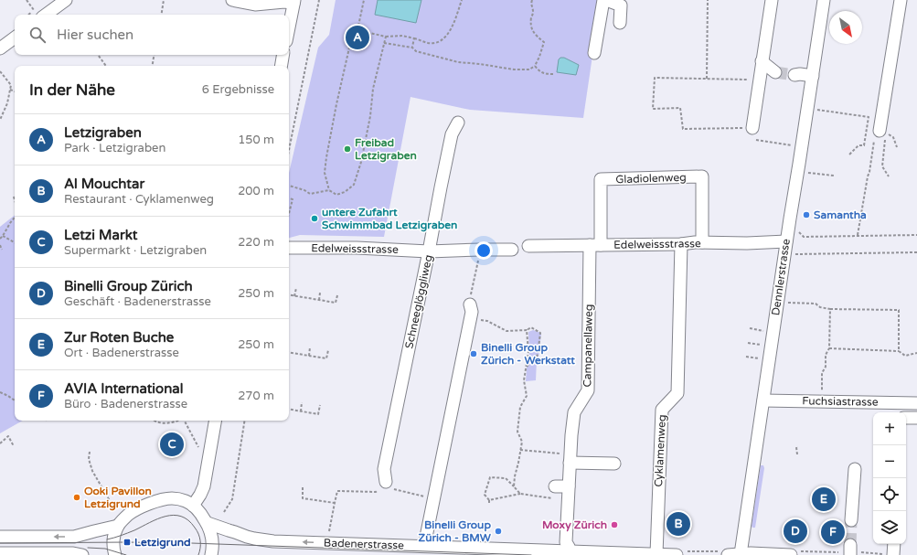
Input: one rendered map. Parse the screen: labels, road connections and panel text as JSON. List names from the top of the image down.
{
  "streets": {
    "street": [
      "Gladiolenweg",
      "Edelweissstrasse",
      "Dennlerstrasse",
      "Schneeglöggliweg",
      "Campanellaweg",
      "Fuchsiastrasse",
      "Cyklamenweg",
      "Badenerstrasse"
    ]
  },
  "crossings": [
    ["Gladiolenweg", "Edelweissstrasse"],
    ["Gladiolenweg", "Campanellaweg"],
    ["Edelweissstrasse", "Dennlerstrasse"],
    ["Edelweissstrasse", "Schneeglöggliweg"],
    ["Edelweissstrasse", "Campanellaweg"],
    ["Edelweissstrasse", "Cyklamenweg"],
    ["Dennlerstrasse", "Fuchsiastrasse"],
    ["Campanellaweg", "Badenerstrasse"],
    ["Cyklamenweg", "Badenerstrasse"]
  ],
  "one_way": ["Badenerstrasse"],
  "places": {
    "other": [
      "Freibad Letzigraben",
      "Samantha",
      "untere Zufahrt Schwimmbad Letzigraben",
      "Binelli Group Zürich - Werkstatt",
      "Ooki Pavillon Letzigrund",
      "Moxy Zürich",
      "Binelli Group Zürich - BMW"
    ],
    "transit": ["Letzigrund"]
  },
  "north": "bottom right",
  "page": {
    "search": "Hier suchen",
    "pins": [
      "A",
      "C",
      "E",
      "B",
      "D",
      "F"
    ],
    "heading": ["In der Nähe", "6 Ergebnisse"],
    "list": [
      {
        "mark": "A",
        "name": "Letzigraben",
        "note": "Park · Letzigraben",
        "value": "150 m"
      },
      {
        "mark": "B",
        "name": "Al Mouchtar",
        "note": "Restaurant · Cyklamenweg",
        "value": "200 m"
      },
      {
        "mark": "C",
        "name": "Letzi Markt",
        "note": "Supermarkt · Letzigraben",
        "value": "220 m"
      },
      {
        "mark": "D",
        "name": "Binelli Group Zürich",
        "note": "Geschäft · Badenerstrasse",
        "value": "250 m"
      },
      {
        "mark": "E",
        "name": "Zur Roten Buche",
        "note": "Ort · Badenerstrasse",
        "value": "250 m"
      },
      {
        "mark": "F",
        "name": "AVIA International",
        "note": "Büro · Badenerstrasse",
        "value": "270 m"
      }
    ],
    "map_buttons": ["+", "−"]
  }
}
